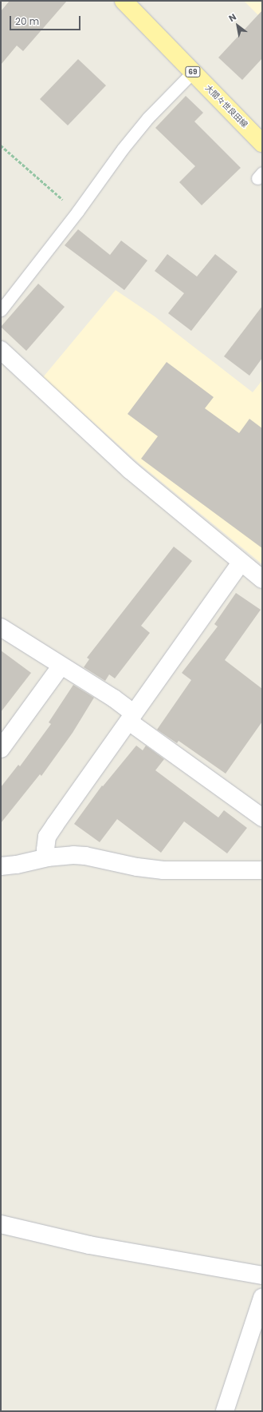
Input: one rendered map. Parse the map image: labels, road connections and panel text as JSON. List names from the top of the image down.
{
  "streets": {
    "main road": ["69", "大間々世良田線"]
  },
  "scale_bar": "20 m",
  "north": "top left"
}
